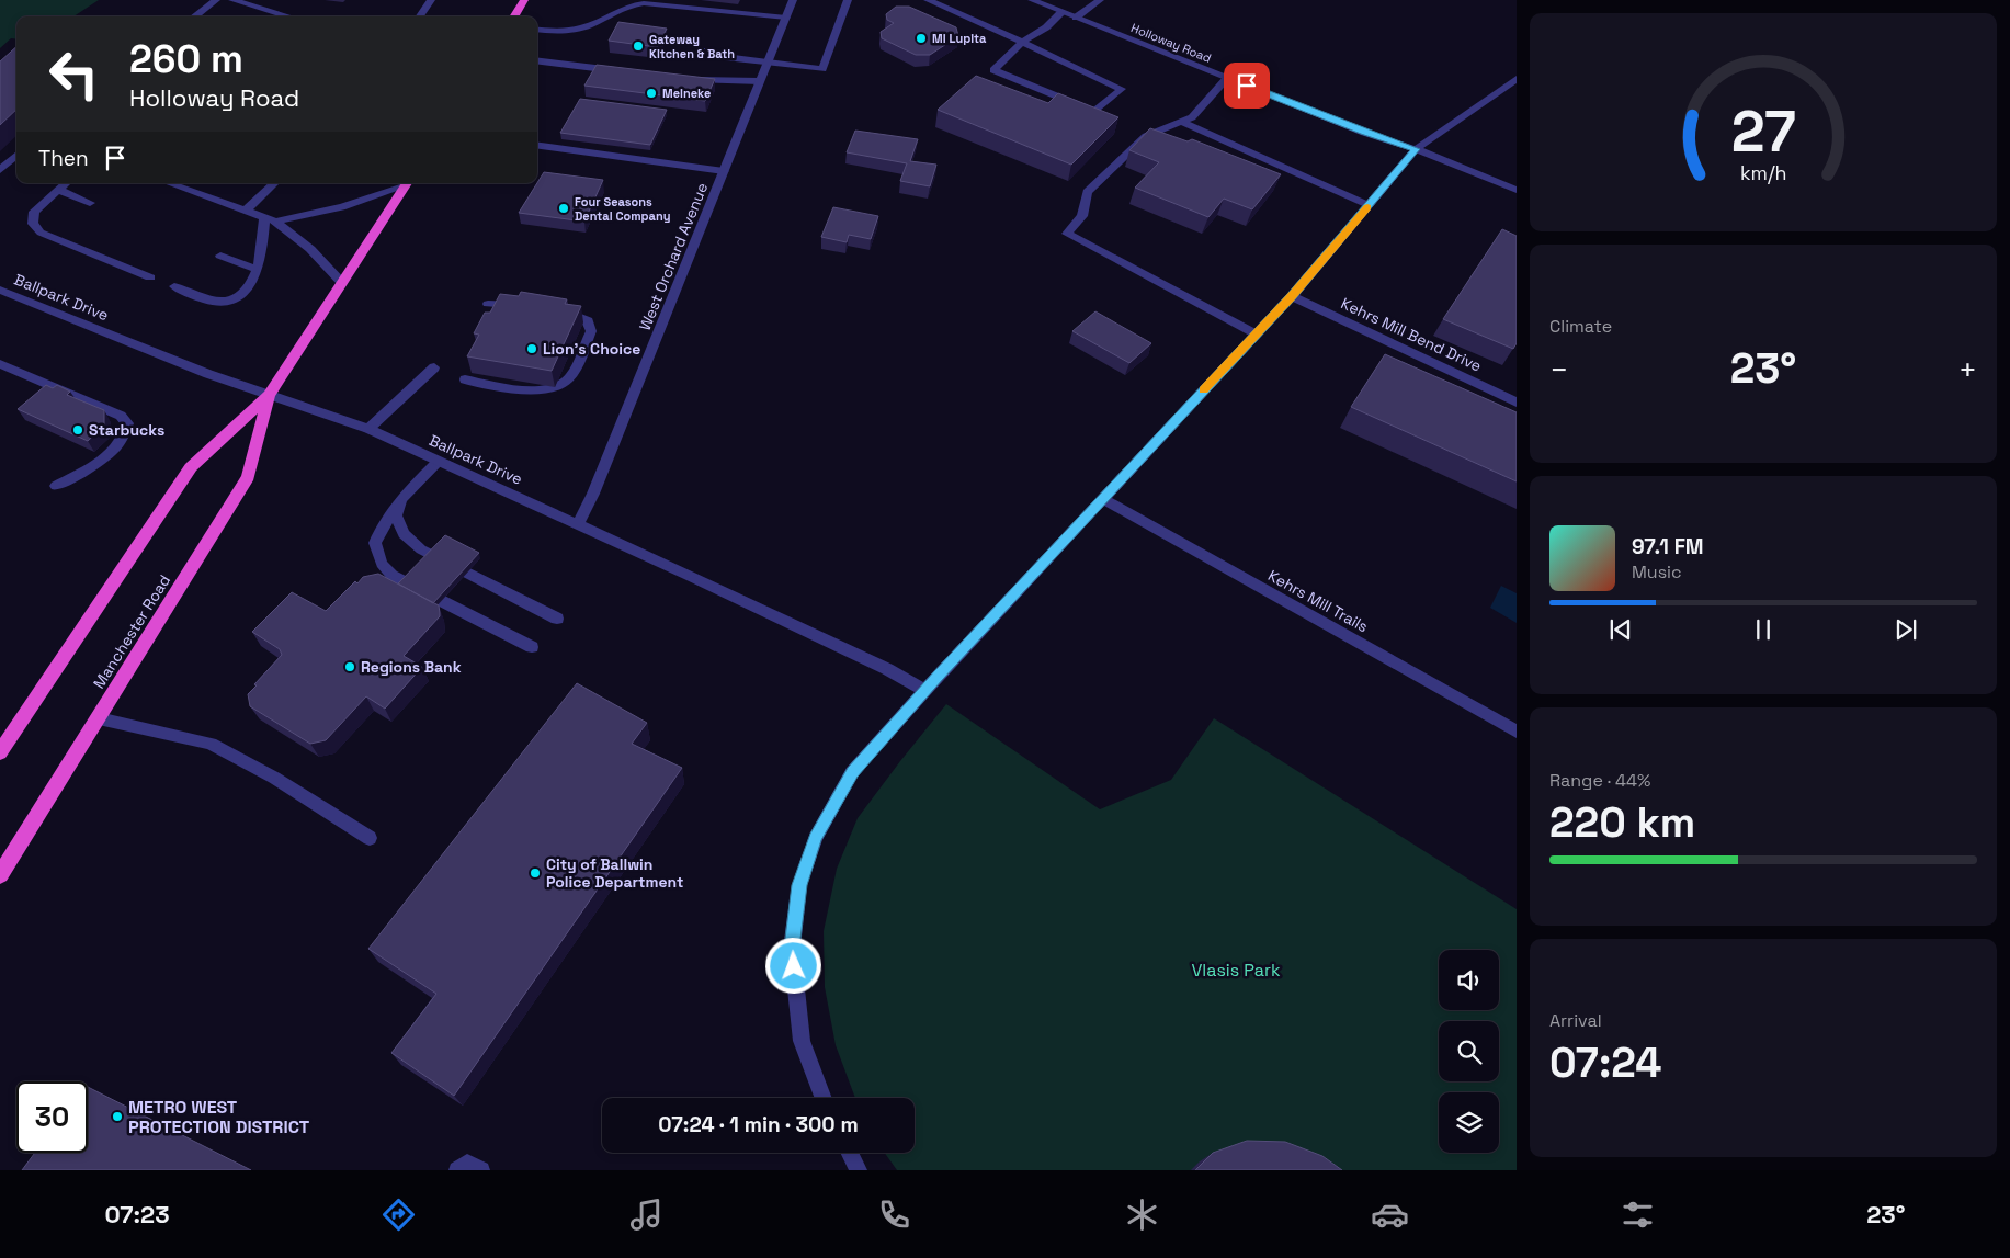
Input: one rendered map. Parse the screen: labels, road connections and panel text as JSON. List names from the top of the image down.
{
  "streets": {
    "highway": ["Manchester Road"],
    "street": [
      "Holloway Road",
      "West Orchard Avenue",
      "Ballpark Drive",
      "Kehrs Mill Bend Drive",
      "Kehrs Mill Trails"
    ]
  },
  "crossings": [
    ["West Orchard Avenue", "Ballpark Drive"],
    ["Ballpark Drive", "Manchester Road"]
  ],
  "parks": ["Vlasis Park"],
  "places": [
    "Mi Lupita",
    "Gateway Kitchen & Bath",
    "Meineke",
    "Four Seasons Dental Company",
    "Lion's Choice",
    "Starbucks",
    "Regions Bank",
    "City of Ballwin Police Department",
    "METRO WEST PROTECTION DISTRICT"
  ],
  "page": {
    "turn": ["260 m", "Holloway Road"],
    "then": "Then",
    "tile": [
      "Climate",
      ["Range · 44%", "220 km"],
      ["Arrival", "07:24"]
    ],
    "heat": ["−", "23°", "+"],
    "song": ["97.1 FM", "Music"],
    "limit": "30",
    "trip": "07:24 · 1 min · 300 m",
    "tabs": ["07:23", "23°"],
    "gauge": ["27", "km/h"]
  }
}
